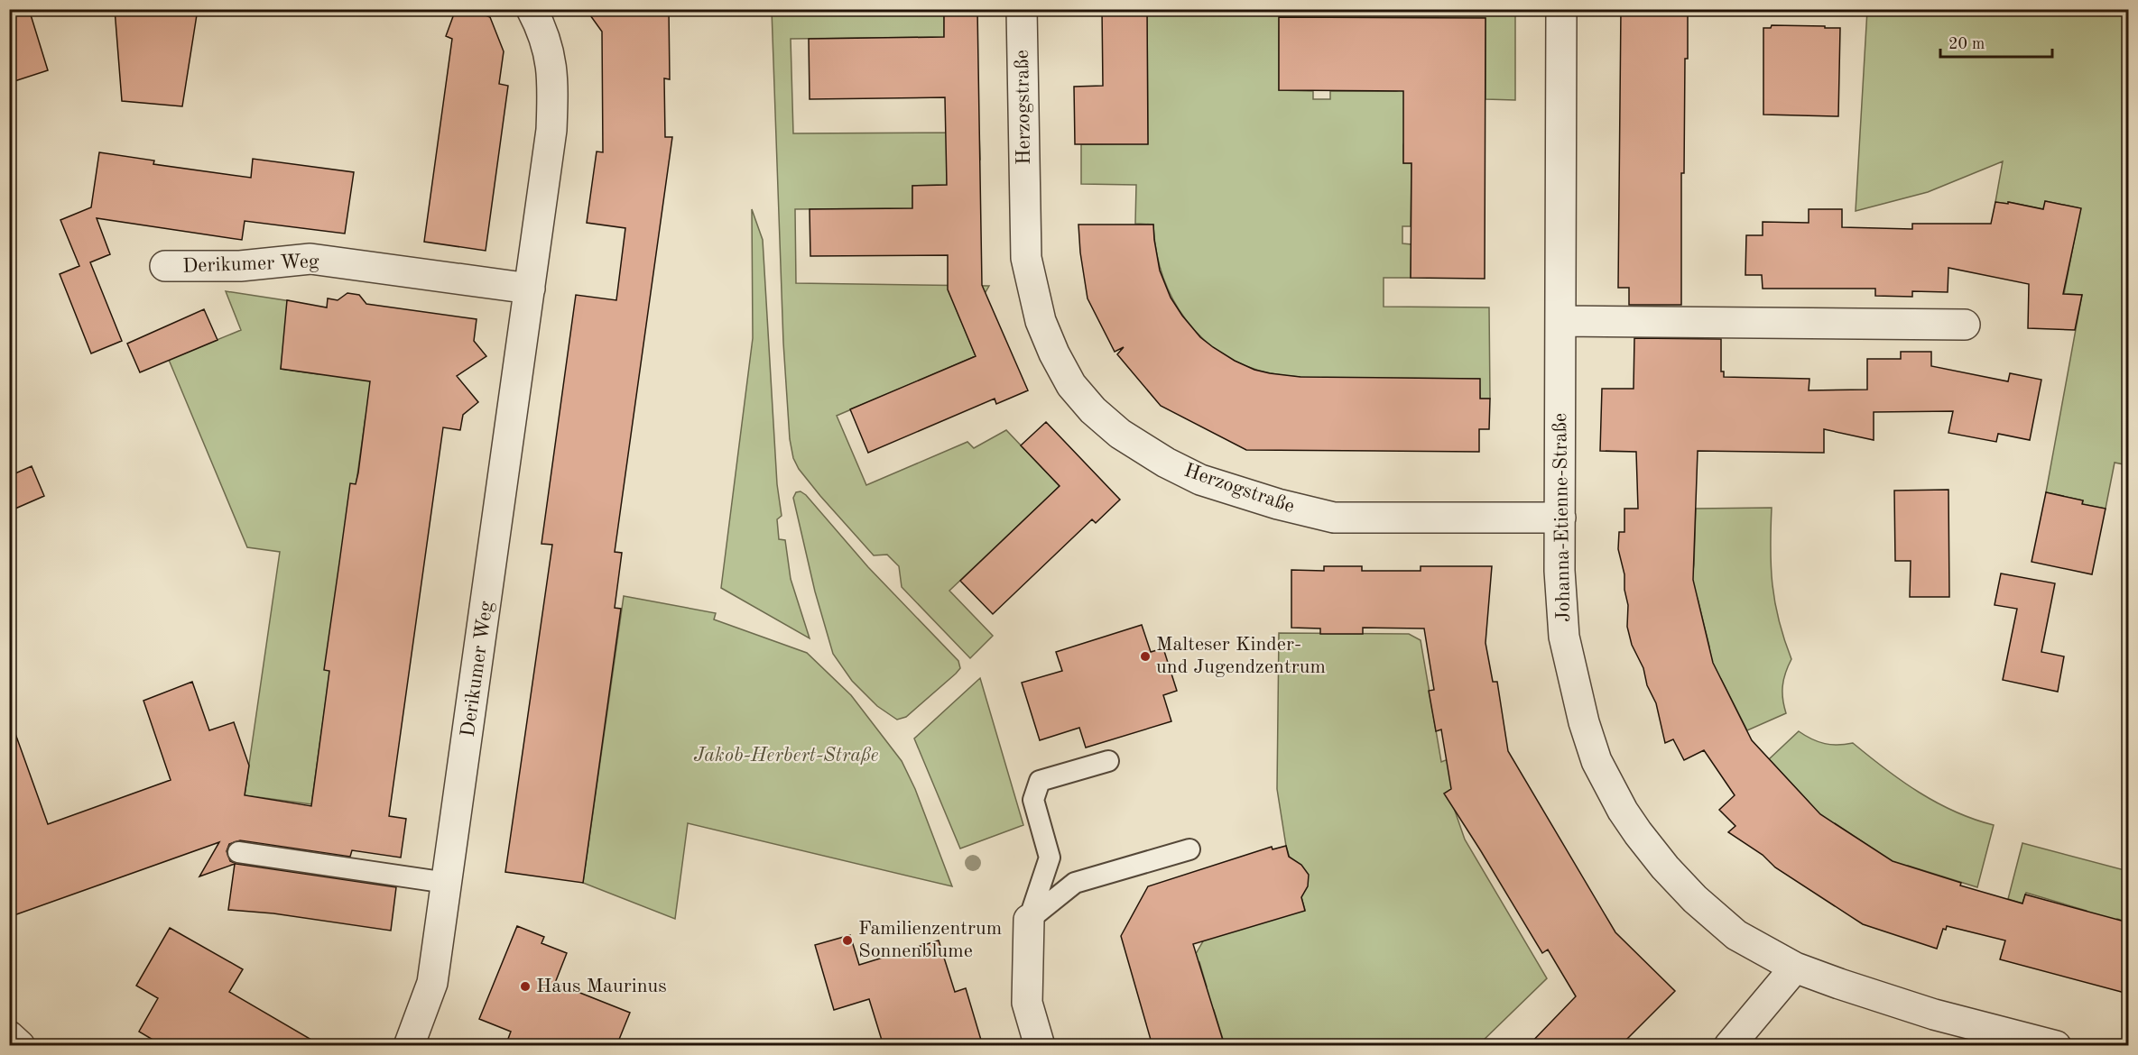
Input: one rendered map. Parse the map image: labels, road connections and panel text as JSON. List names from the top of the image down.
{
  "streets": {
    "street": ["Herzogstraße", "Derikumer Weg", "Johanna-Etienne-Straße"]
  },
  "crossings": [
    ["Herzogstraße", "Johanna-Etienne-Straße"]
  ],
  "parks": ["Jakob-Herbert-Straße"],
  "places": ["Malteser Kinder- und Jugendzentrum", "Familienzentrum Sonnenblume", "Haus Maurinus"],
  "scale_bar": "20 m"
}
